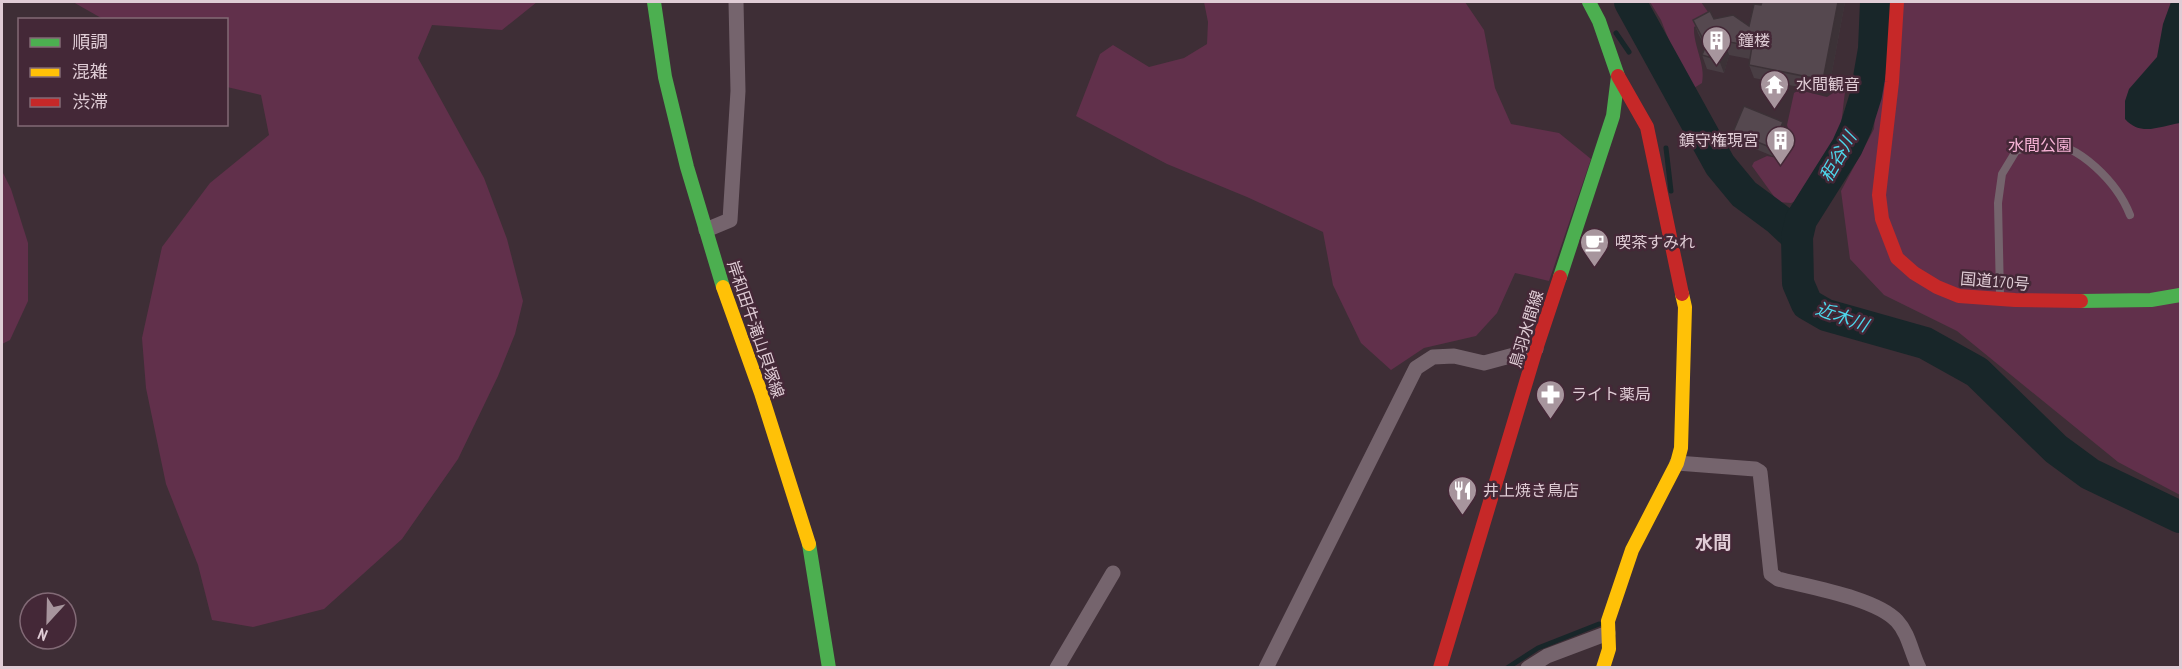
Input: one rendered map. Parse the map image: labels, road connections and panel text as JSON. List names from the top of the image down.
{
  "streets": {
    "main road": ["国道170号", "岸和田牛滝山貝塚線", "鳥羽水間線"]
  },
  "districts": ["水間"],
  "water": ["秬谷川", "近木川"],
  "parks": ["水間公園"],
  "places": {
    "building": ["鐘楼", "鎮守権現宮"],
    "temple": ["水間観音"],
    "cafe": ["喫茶すみれ"],
    "pharmacy": ["ライト薬局"],
    "restaurant": ["井上焼き鳥店"]
  },
  "legend": ["順調", "混雑", "渋滞"],
  "north": "bottom"
}
